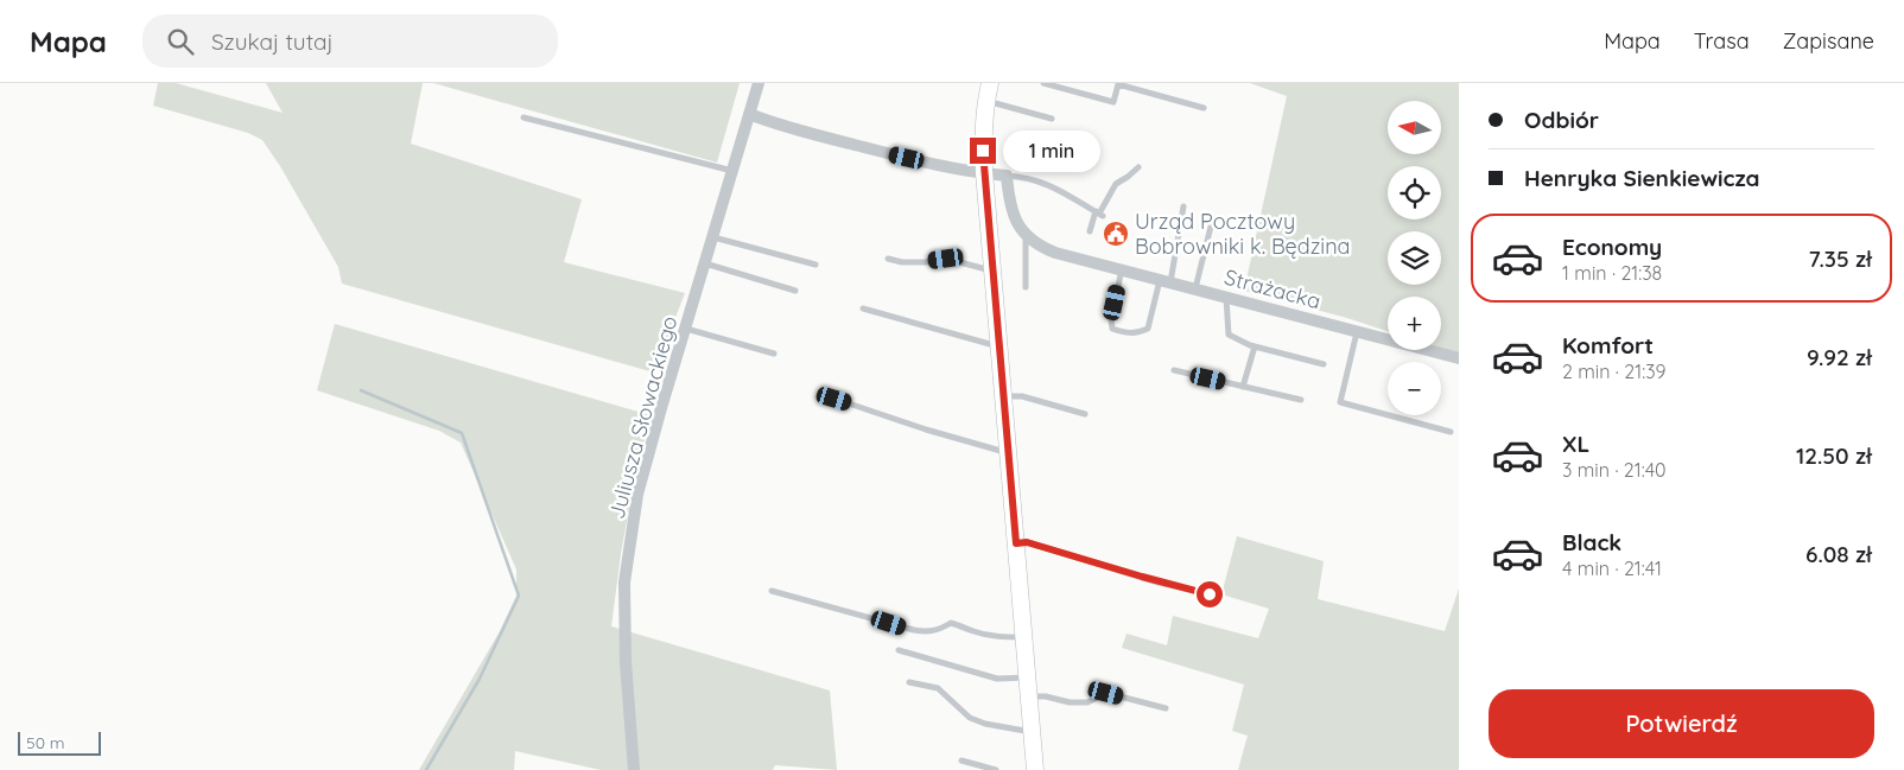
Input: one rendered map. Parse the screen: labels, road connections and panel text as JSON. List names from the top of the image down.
{
  "streets": {
    "street": ["Strażacka", "Juliusza Słowackiego"]
  },
  "places": {
    "public building": ["Urząd Pocztowy Bobrowniki k. Będzina"]
  },
  "scale_bar": "50 m",
  "north": "left",
  "page": {
    "header": "Mapa",
    "search": "Szukaj tutaj",
    "nav": ["Mapa", "Trasa", "Zapisane"],
    "banner": ["Odbiór", "Henryka Sienkiewicza"],
    "map_buttons": ["+", "−"],
    "bubble": "1 min",
    "list": [
      {
        "name": "Economy",
        "note": "1 min · 21:38",
        "value": "7.35 zł"
      },
      {
        "name": "Komfort",
        "note": "2 min · 21:39",
        "value": "9.92 zł"
      },
      {
        "name": "XL",
        "note": "3 min · 21:40",
        "value": "12.50 zł"
      },
      {
        "name": "Black",
        "note": "4 min · 21:41",
        "value": "6.08 zł"
      }
    ],
    "buttons": "Potwierdź",
    "scale": "50 m"
  }
}
